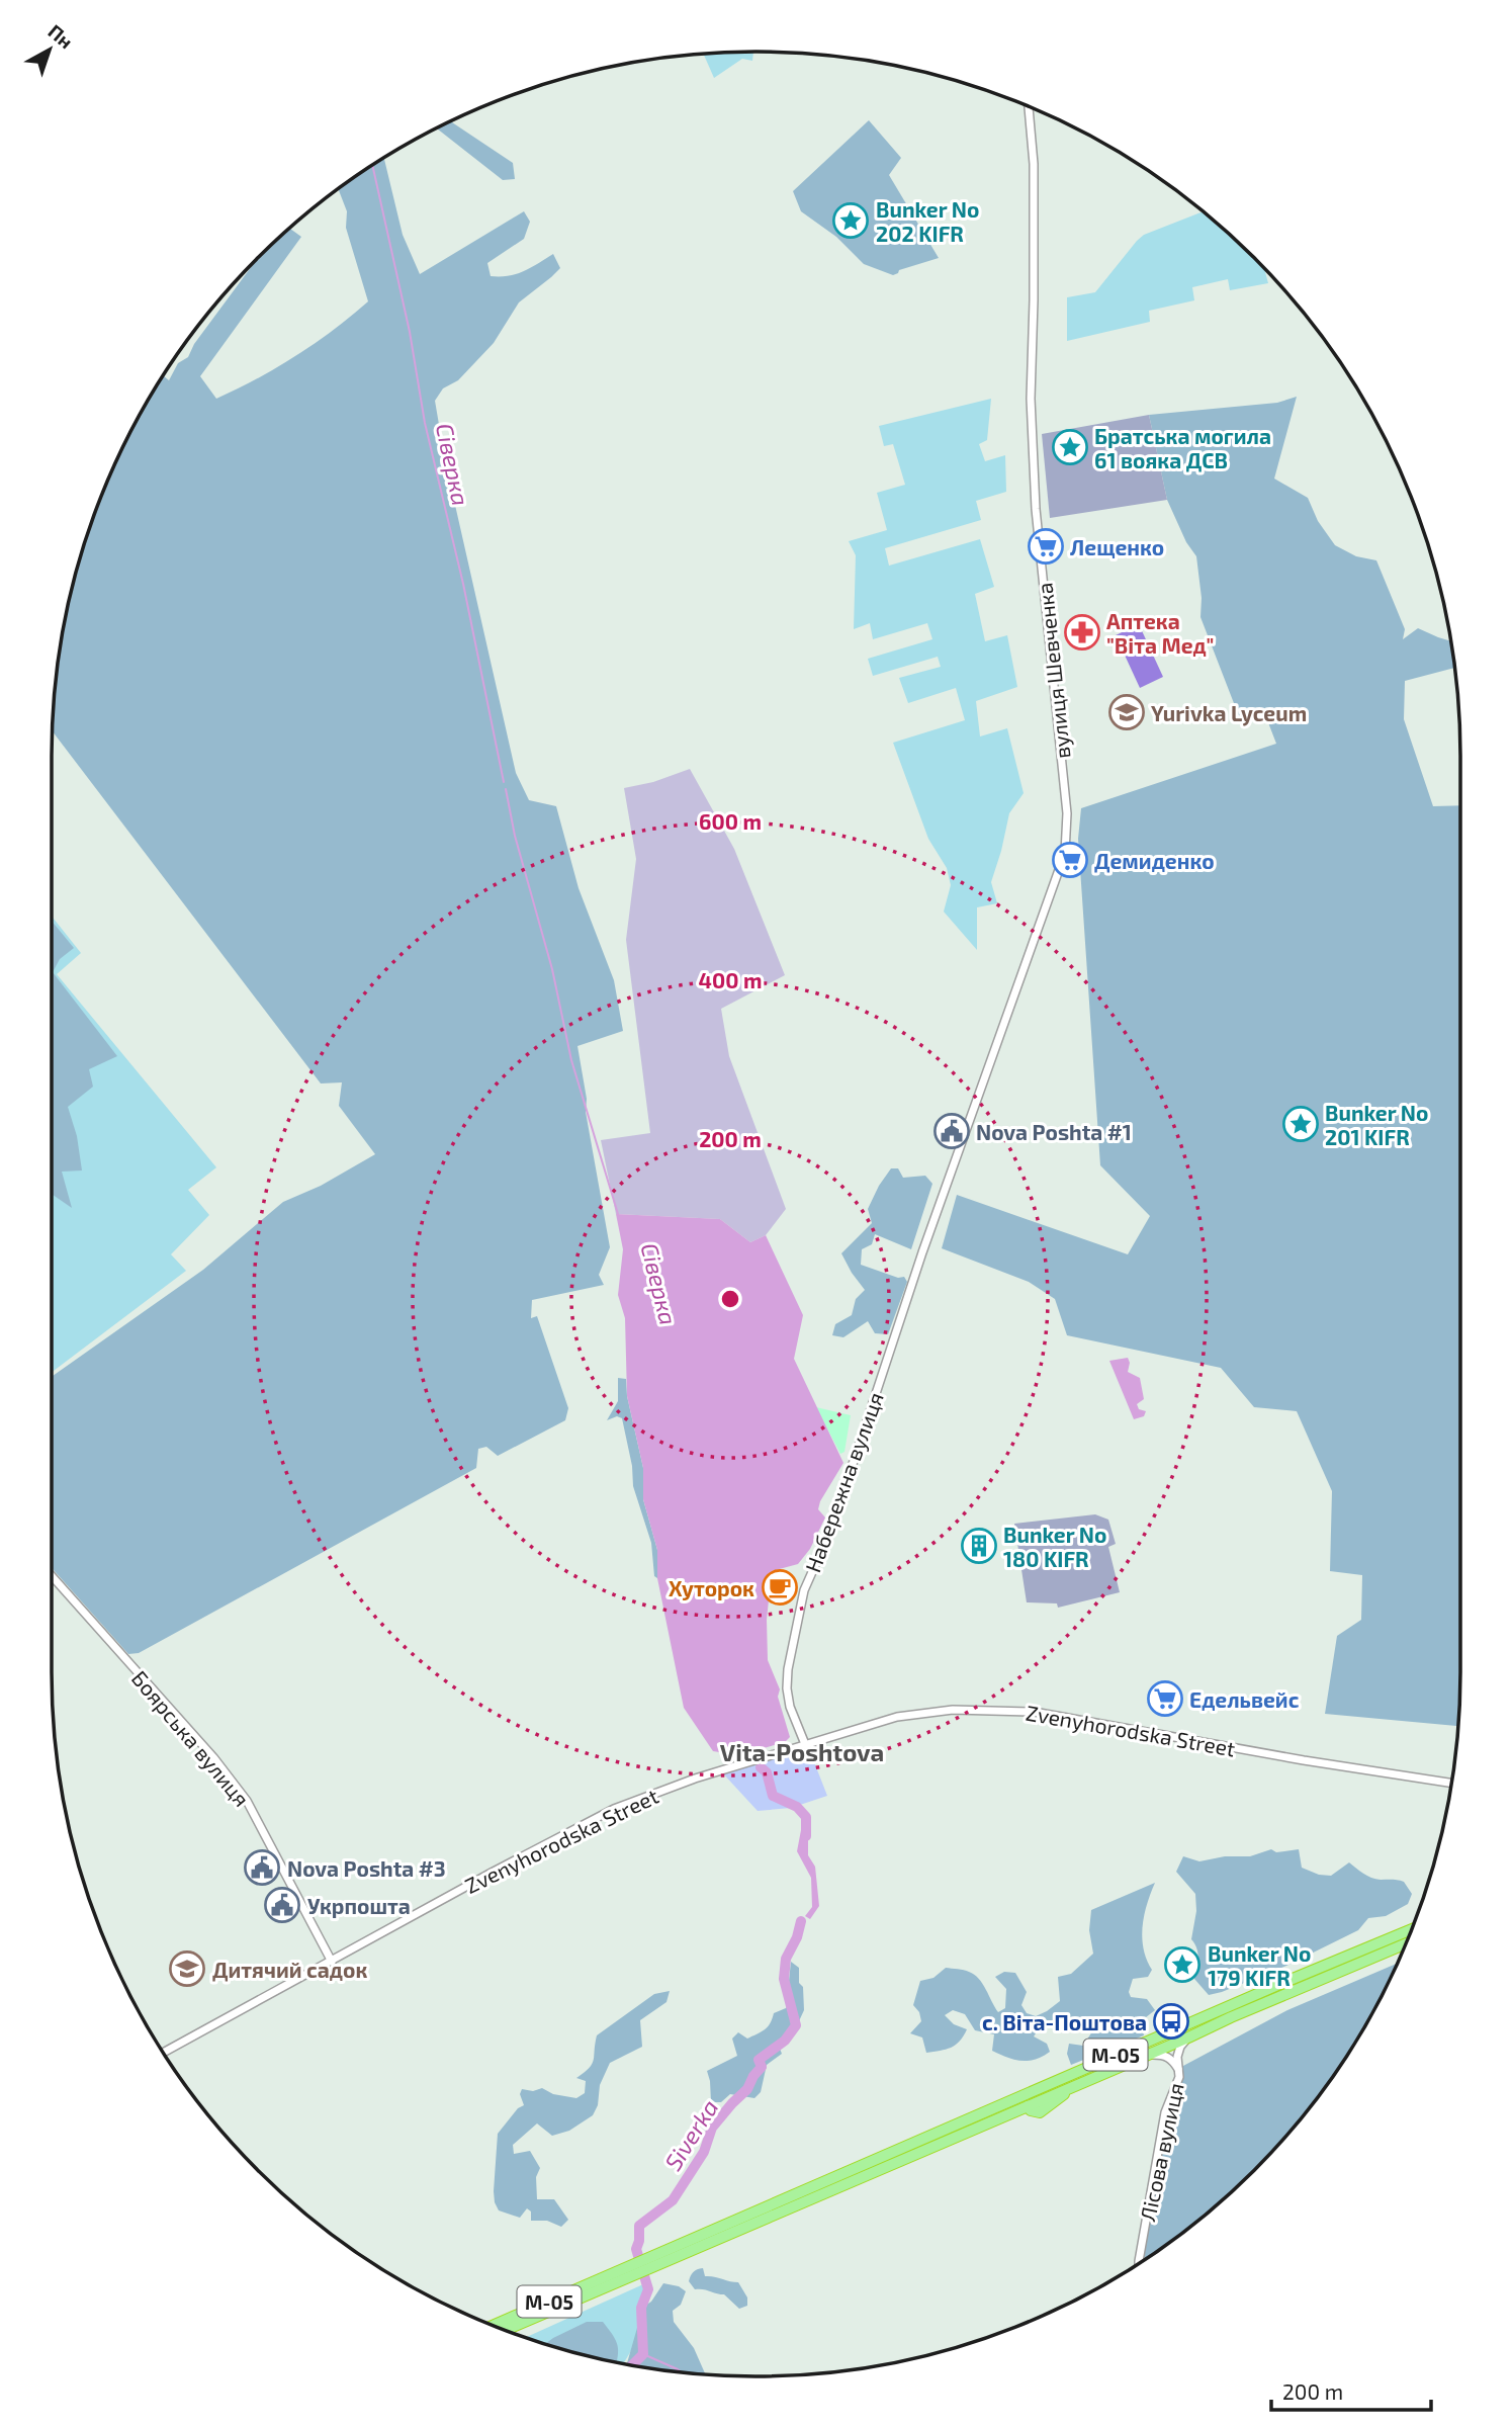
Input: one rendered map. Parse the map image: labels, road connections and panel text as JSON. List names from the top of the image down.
{
  "streets": {
    "highway": ["М-05"],
    "street": [
      "вулиця Шевченка",
      "Набережна вулиця",
      "Zvenyhorodska Street",
      "Боярська вулиця",
      "Лісова вулиця"
    ]
  },
  "crossings": [
    ["вулиця Шевченка", "Набережна вулиця"],
    ["Набережна вулиця", "Zvenyhorodska Street"],
    ["Zvenyhorodska Street", "Боярська вулиця"],
    ["М-05", "Лісова вулиця"]
  ],
  "districts": ["Vita-Poshtova"],
  "water": ["Сіверка", "Siverka"],
  "places": {
    "place": [
      "Bunker No 202 KIFR",
      "Братська могила 61 вояка ДСВ",
      "Bunker No 201 KIFR",
      "Bunker No 179 KIFR"
    ],
    "supermarket": ["Лещенко", "Демиденко", "Едельвейс"],
    "pharmacy": ["Аптека \"Віта Мед\""],
    "school or university": ["Yurivka Lyceum", "Дитячий садок"],
    "public building": ["Nova Poshta #1", "Nova Poshta #3", "Укрпошта"],
    "building": ["Bunker No 180 KIFR"],
    "cafe": ["Хуторок"],
    "bus stop": ["с. Віта-Поштова"]
  },
  "scale_bar": "200 m",
  "north": "top right",
  "rings": ["600 m", "400 m", "200 m"]
}
